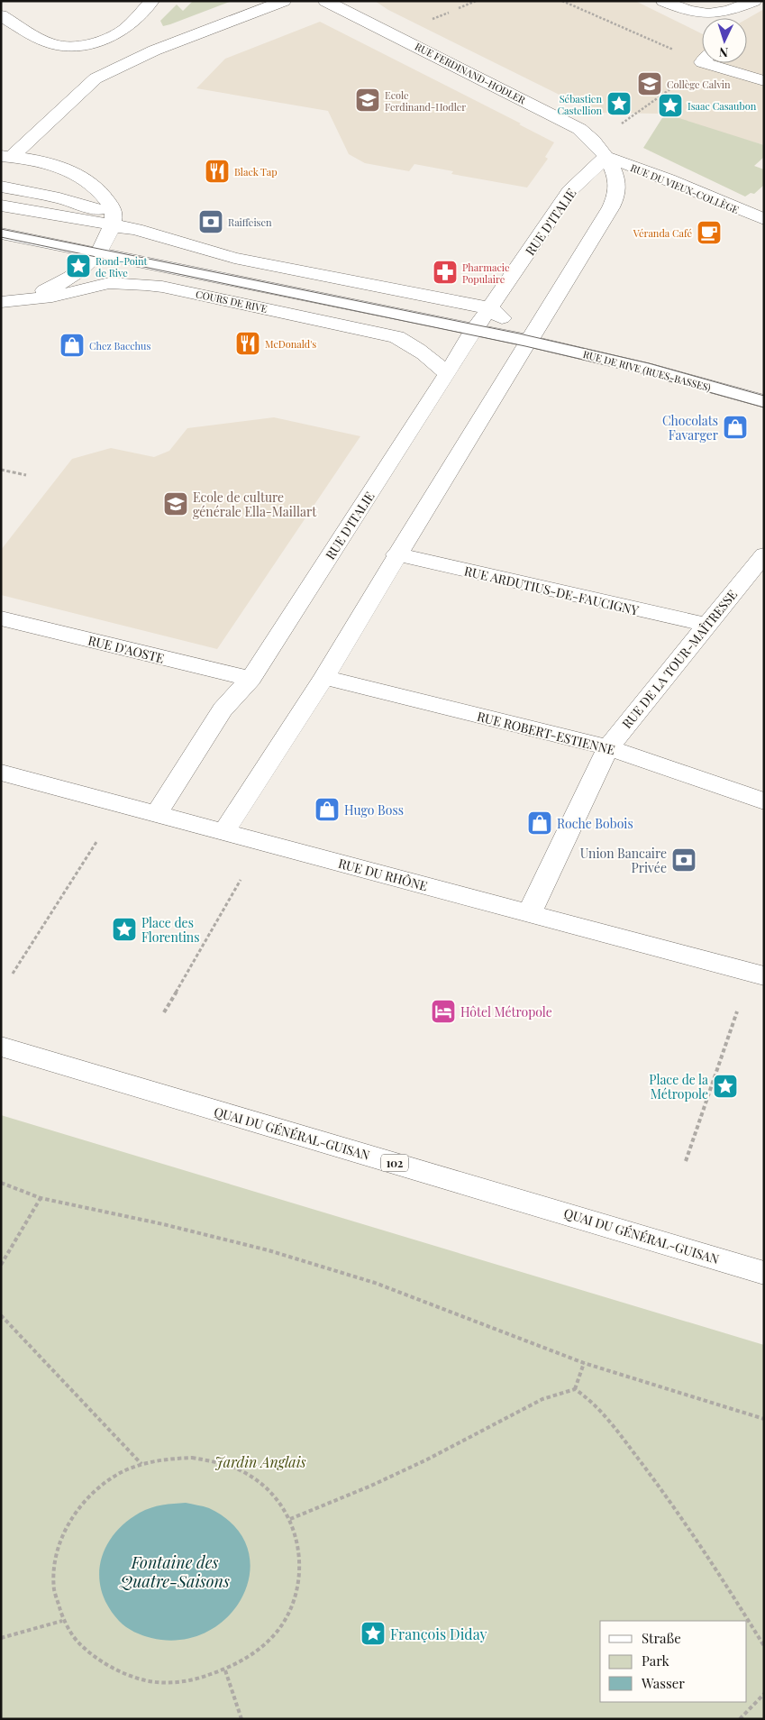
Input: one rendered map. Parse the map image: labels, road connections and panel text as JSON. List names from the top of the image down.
{
  "streets": {
    "street": [
      "RUE FERDINAND-HODLER",
      "RUE DU VIEUX-COLLÈGE",
      "RUE D'ITALIE",
      "COURS DE RIVE",
      "RUE DE RIVE (RUES-BASSES)",
      "RUE ARDUTIUS-DE-FAUCIGNY",
      "RUE D'AOSTE",
      "RUE DE LA TOUR-MAÎTRESSE",
      "RUE ROBERT-ESTIENNE",
      "RUE DU RHÔNE",
      "QUAI DU GÉNÉRAL-GUISAN",
      "102"
    ]
  },
  "crossings": [
    ["RUE FERDINAND-HODLER", "RUE DU VIEUX-COLLÈGE"],
    ["RUE FERDINAND-HODLER", "RUE D'ITALIE"],
    ["RUE DU VIEUX-COLLÈGE", "RUE D'ITALIE"],
    ["RUE D'ITALIE", "COURS DE RIVE"],
    ["RUE D'ITALIE", "RUE DE RIVE (RUES-BASSES)"],
    ["RUE D'ITALIE", "RUE D'AOSTE"],
    ["RUE D'ITALIE", "RUE DU RHÔNE"],
    ["RUE ARDUTIUS-DE-FAUCIGNY", "RUE DE LA TOUR-MAÎTRESSE"],
    ["RUE DE LA TOUR-MAÎTRESSE", "RUE ROBERT-ESTIENNE"],
    ["RUE DE LA TOUR-MAÎTRESSE", "RUE DU RHÔNE"]
  ],
  "water": ["Fontaine des Quatre-Saisons"],
  "parks": ["Jardin Anglais"],
  "places": {
    "school or university": ["Collège Calvin", "Ecole Ferdinand-Hodler", "Ecole de culture générale Ella-Maillart"],
    "place": [
      "Sébastien Castellion",
      "Isaac Casaubon",
      "Rond-Point de Rive",
      "Place des Florentins",
      "Place de la Métropole",
      "François Diday"
    ],
    "restaurant": ["Black Tap", "McDonald's"],
    "bank": ["Raiffeisen", "Union Bancaire Privée"],
    "cafe": ["Véranda Café"],
    "pharmacy": ["Pharmacie Populaire"],
    "shop": [
      "Chez Bacchus",
      "Chocolats Favarger",
      "Hugo Boss",
      "Roche Bobois"
    ],
    "hotel": ["Hôtel Métropole"]
  },
  "legend": ["Straße", "Park", "Wasser"],
  "north": "bottom"
}
